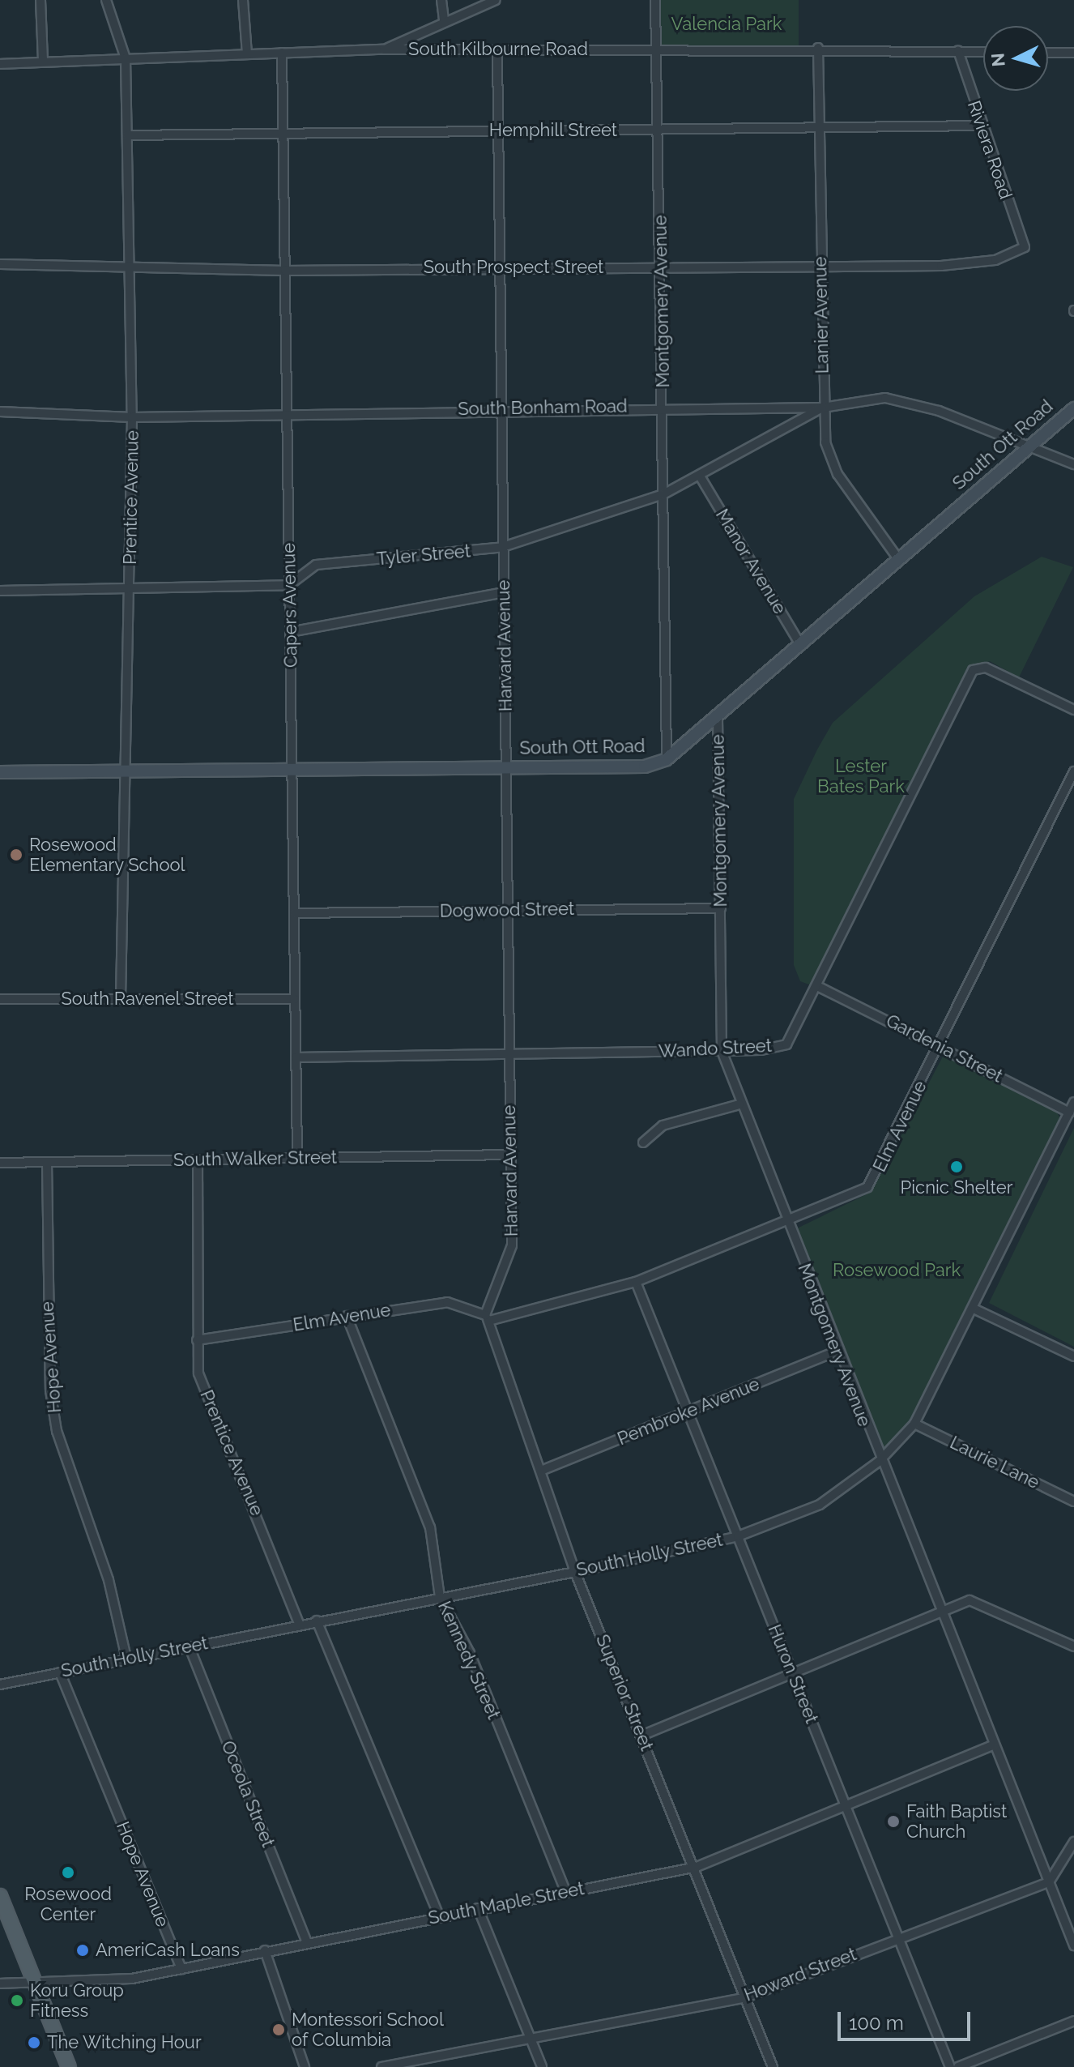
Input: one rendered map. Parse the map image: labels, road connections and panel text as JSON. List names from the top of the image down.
{
  "streets": {
    "street": [
      "South Kilbourne Road",
      "Hemphill Street",
      "Riviera Road",
      "South Prospect Street",
      "Montgomery Avenue",
      "Lanier Avenue",
      "South Bonham Road",
      "South Ott Road",
      "Prentice Avenue",
      "Tyler Street",
      "Manor Avenue",
      "Capers Avenue",
      "Harvard Avenue",
      "Dogwood Street",
      "South Ravenel Street",
      "Wando Street",
      "Gardenia Street",
      "Elm Avenue",
      "South Walker Street",
      "Hope Avenue",
      "Pembroke Avenue",
      "Laurie Lane",
      "South Holly Street",
      "Kennedy Street",
      "Huron Street",
      "Superior Street",
      "Oceola Street",
      "South Maple Street",
      "Howard Street"
    ]
  },
  "crossings": [
    ["South Kilbourne Road", "Riviera Road"],
    ["South Kilbourne Road", "Montgomery Avenue"],
    ["South Kilbourne Road", "Lanier Avenue"],
    ["South Kilbourne Road", "Prentice Avenue"],
    ["South Kilbourne Road", "Capers Avenue"],
    ["South Kilbourne Road", "Harvard Avenue"],
    ["Hemphill Street", "Riviera Road"],
    ["Hemphill Street", "Montgomery Avenue"],
    ["Hemphill Street", "Lanier Avenue"],
    ["Hemphill Street", "Prentice Avenue"],
    ["Hemphill Street", "Capers Avenue"],
    ["Hemphill Street", "Harvard Avenue"],
    ["Riviera Road", "South Prospect Street"],
    ["South Prospect Street", "Montgomery Avenue"],
    ["South Prospect Street", "Lanier Avenue"],
    ["South Prospect Street", "Prentice Avenue"],
    ["South Prospect Street", "Capers Avenue"],
    ["South Prospect Street", "Harvard Avenue"],
    ["Montgomery Avenue", "South Bonham Road"],
    ["Montgomery Avenue", "South Ott Road"],
    ["Montgomery Avenue", "Tyler Street"],
    ["Montgomery Avenue", "Dogwood Street"],
    ["Montgomery Avenue", "Wando Street"],
    ["Montgomery Avenue", "Elm Avenue"],
    ["Montgomery Avenue", "Pembroke Avenue"],
    ["Montgomery Avenue", "South Holly Street"],
    ["Montgomery Avenue", "South Maple Street"],
    ["Montgomery Avenue", "Howard Street"],
    ["Lanier Avenue", "South Bonham Road"],
    ["Lanier Avenue", "South Ott Road"],
    ["Lanier Avenue", "Tyler Street"],
    ["South Bonham Road", "South Ott Road"],
    ["South Bonham Road", "Prentice Avenue"],
    ["South Bonham Road", "Tyler Street"],
    ["South Bonham Road", "Capers Avenue"],
    ["South Bonham Road", "Harvard Avenue"],
    ["South Ott Road", "Prentice Avenue"],
    ["South Ott Road", "Manor Avenue"],
    ["South Ott Road", "Capers Avenue"],
    ["South Ott Road", "Harvard Avenue"],
    ["Prentice Avenue", "South Ravenel Street"],
    ["Prentice Avenue", "Elm Avenue"],
    ["Prentice Avenue", "South Walker Street"],
    ["Prentice Avenue", "South Holly Street"],
    ["Tyler Street", "Manor Avenue"],
    ["Tyler Street", "Capers Avenue"],
    ["Tyler Street", "Harvard Avenue"],
    ["Capers Avenue", "Dogwood Street"],
    ["Capers Avenue", "South Ravenel Street"],
    ["Capers Avenue", "Wando Street"],
    ["Capers Avenue", "South Walker Street"],
    ["Harvard Avenue", "Dogwood Street"],
    ["Harvard Avenue", "Wando Street"],
    ["Harvard Avenue", "Elm Avenue"],
    ["Harvard Avenue", "South Walker Street"],
    ["Harvard Avenue", "Superior Street"],
    ["Wando Street", "Gardenia Street"],
    ["Gardenia Street", "Elm Avenue"],
    ["Gardenia Street", "South Holly Street"],
    ["Elm Avenue", "Kennedy Street"],
    ["Elm Avenue", "Huron Street"],
    ["Elm Avenue", "Superior Street"],
    ["South Walker Street", "Hope Avenue"],
    ["Hope Avenue", "South Holly Street"],
    ["Hope Avenue", "South Maple Street"],
    ["Pembroke Avenue", "Huron Street"],
    ["Pembroke Avenue", "Superior Street"],
    ["Laurie Lane", "South Holly Street"],
    ["South Holly Street", "Kennedy Street"],
    ["South Holly Street", "Huron Street"],
    ["South Holly Street", "Superior Street"],
    ["South Holly Street", "Oceola Street"],
    ["Kennedy Street", "South Maple Street"],
    ["Huron Street", "South Maple Street"],
    ["Huron Street", "Howard Street"],
    ["Superior Street", "South Maple Street"],
    ["Superior Street", "Howard Street"],
    ["Oceola Street", "South Maple Street"]
  ],
  "parks": ["Valencia Park", "Lester Bates Park", "Rosewood Park"],
  "places": [
    "Rosewood Elementary School",
    "Picnic Shelter",
    "Faith Baptist Church",
    "Rosewood Center",
    "AmeriCash Loans",
    "Koru Group Fitness",
    "Montessori School of Columbia",
    "The Witching Hour"
  ],
  "scale_bar": "100 m",
  "north": "left"
}
